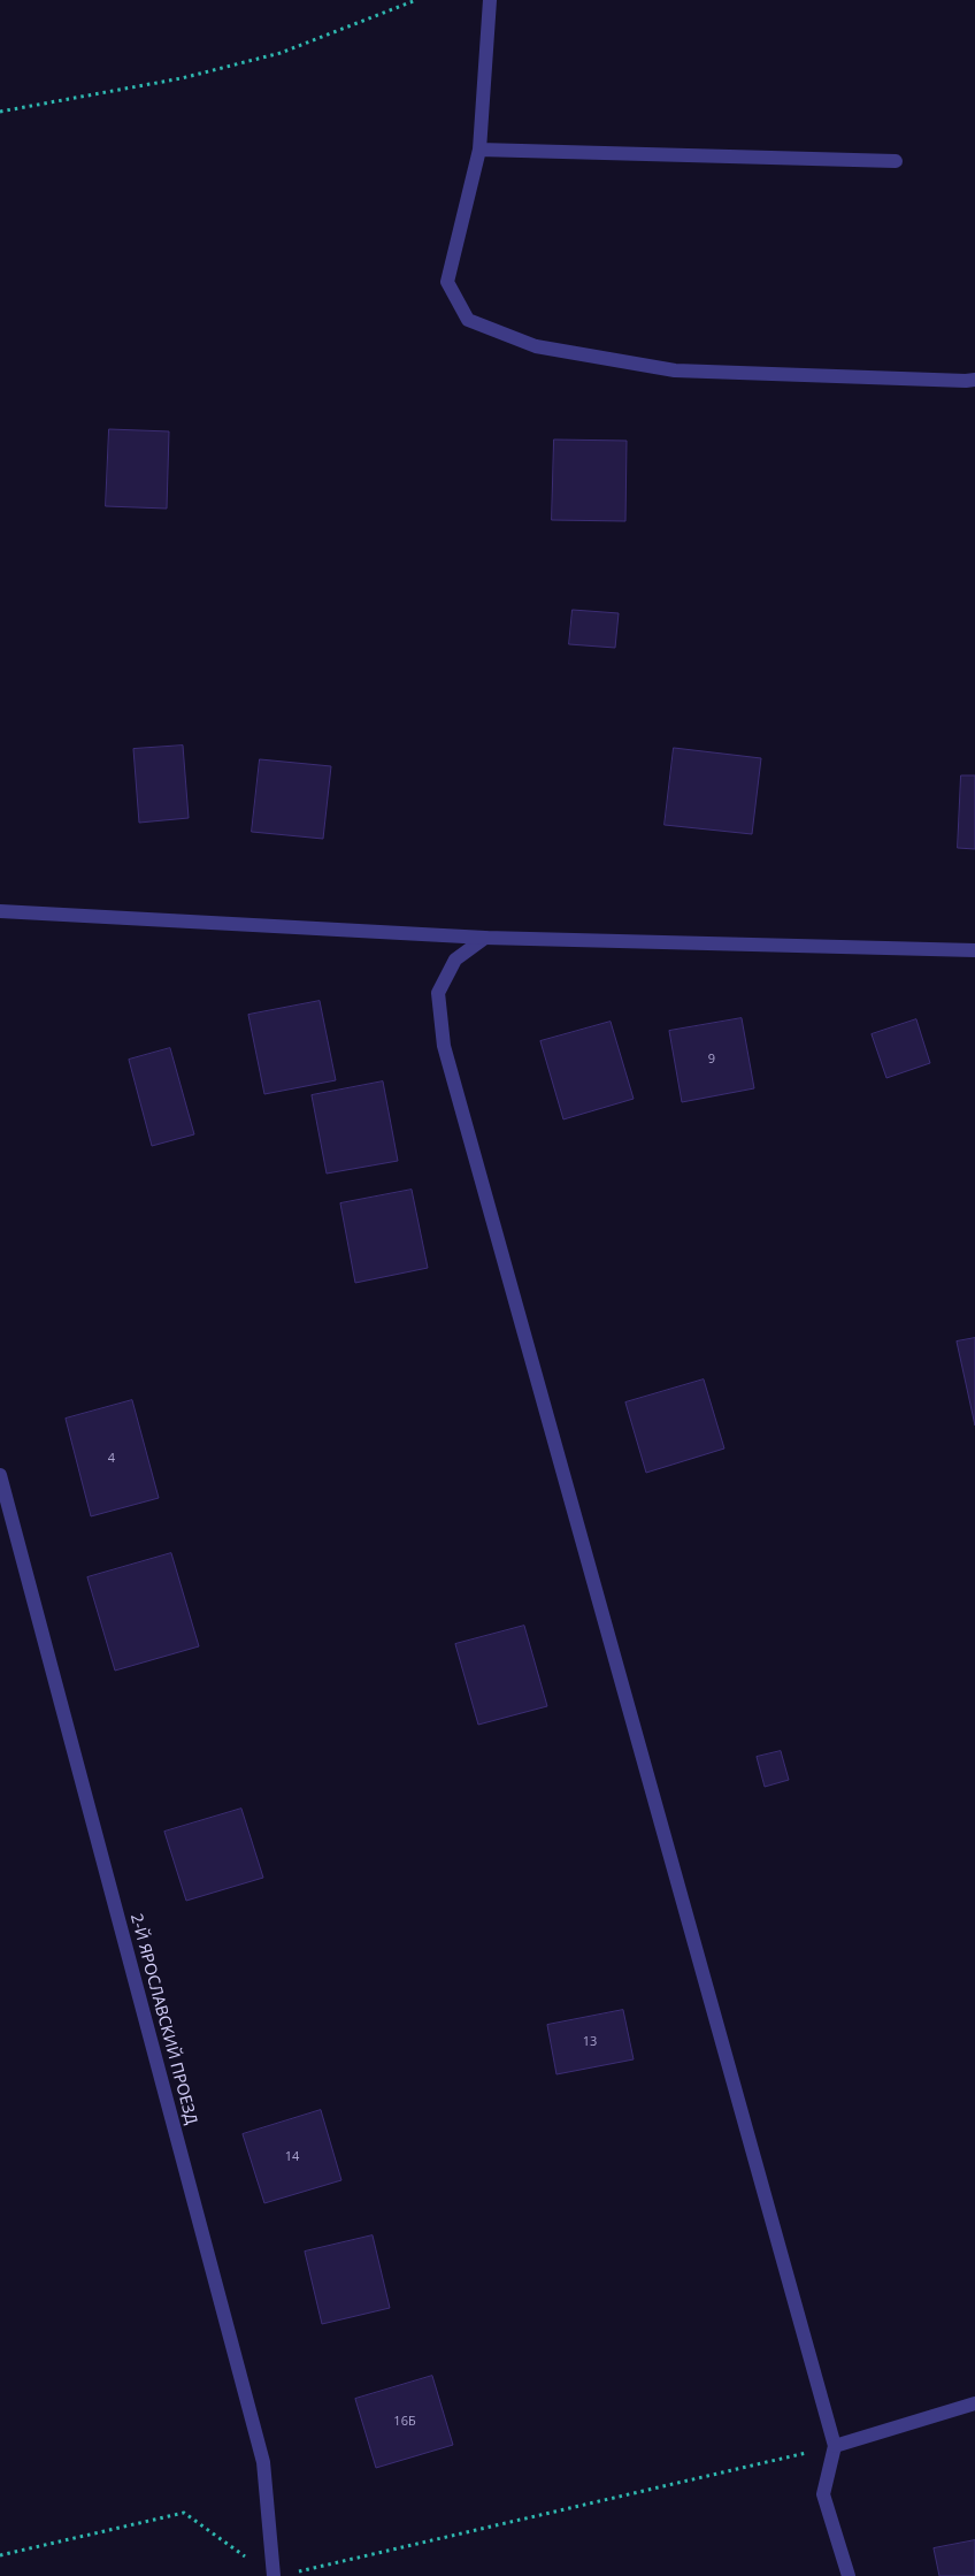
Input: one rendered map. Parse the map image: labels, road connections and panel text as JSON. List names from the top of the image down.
{
  "streets": {
    "street": ["2-Й ЯРОСЛАВСКИЙ ПРОЕЗД"]
  },
  "house_numbers": [
    "9",
    "4",
    "13",
    "14",
    "16Б"
  ]
}
